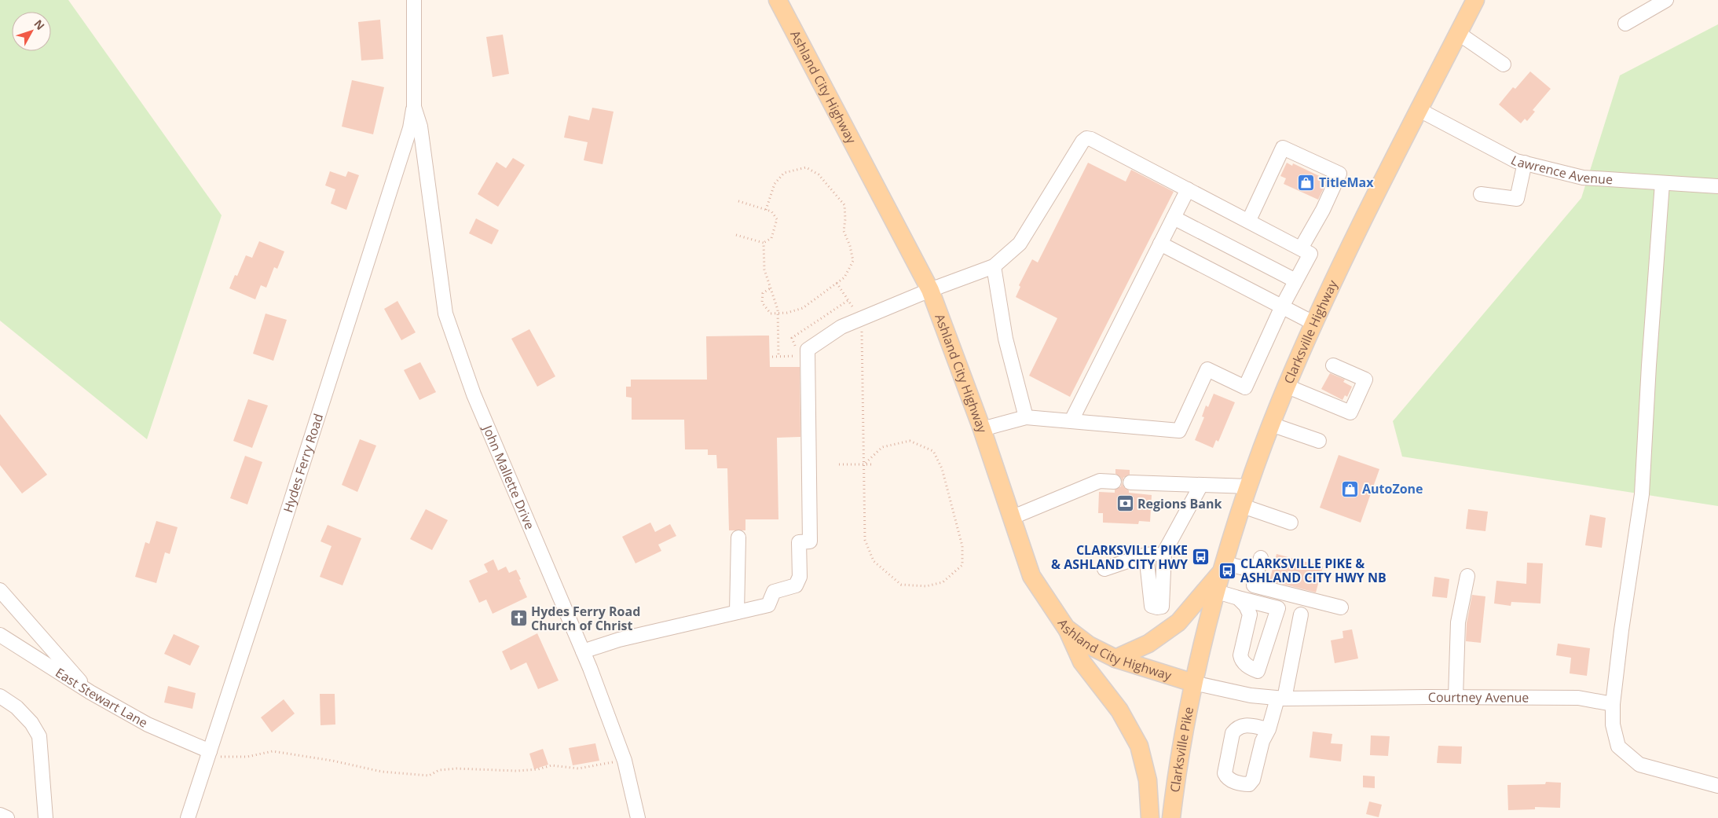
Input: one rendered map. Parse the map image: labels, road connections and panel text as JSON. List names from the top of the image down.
{
  "streets": {
    "main road": ["Ashland City Highway", "Clarksville Highway", "Clarksville Pike"],
    "street": [
      "Lawrence Avenue",
      "Hydes Ferry Road",
      "John Mallette Drive",
      "East Stewart Lane",
      "Courtney Avenue"
    ]
  },
  "crossings": [
    ["Ashland City Highway", "Clarksville Highway"],
    ["Ashland City Highway", "Courtney Avenue"],
    ["Ashland City Highway", "Clarksville Pike"],
    ["Lawrence Avenue", "Clarksville Highway"],
    ["Clarksville Highway", "Courtney Avenue"],
    ["Clarksville Highway", "Clarksville Pike"],
    ["Hydes Ferry Road", "John Mallette Drive"],
    ["Hydes Ferry Road", "East Stewart Lane"],
    ["Courtney Avenue", "Clarksville Pike"]
  ],
  "places": {
    "shop": ["TitleMax", "AutoZone"],
    "bank": ["Regions Bank"],
    "bus stop": ["CLARKSVILLE PIKE & ASHLAND CITY HWY", "CLARKSVILLE PIKE & ASHLAND CITY HWY NB"],
    "church": ["Hydes Ferry Road Church of Christ"]
  },
  "north": "top right"
}
